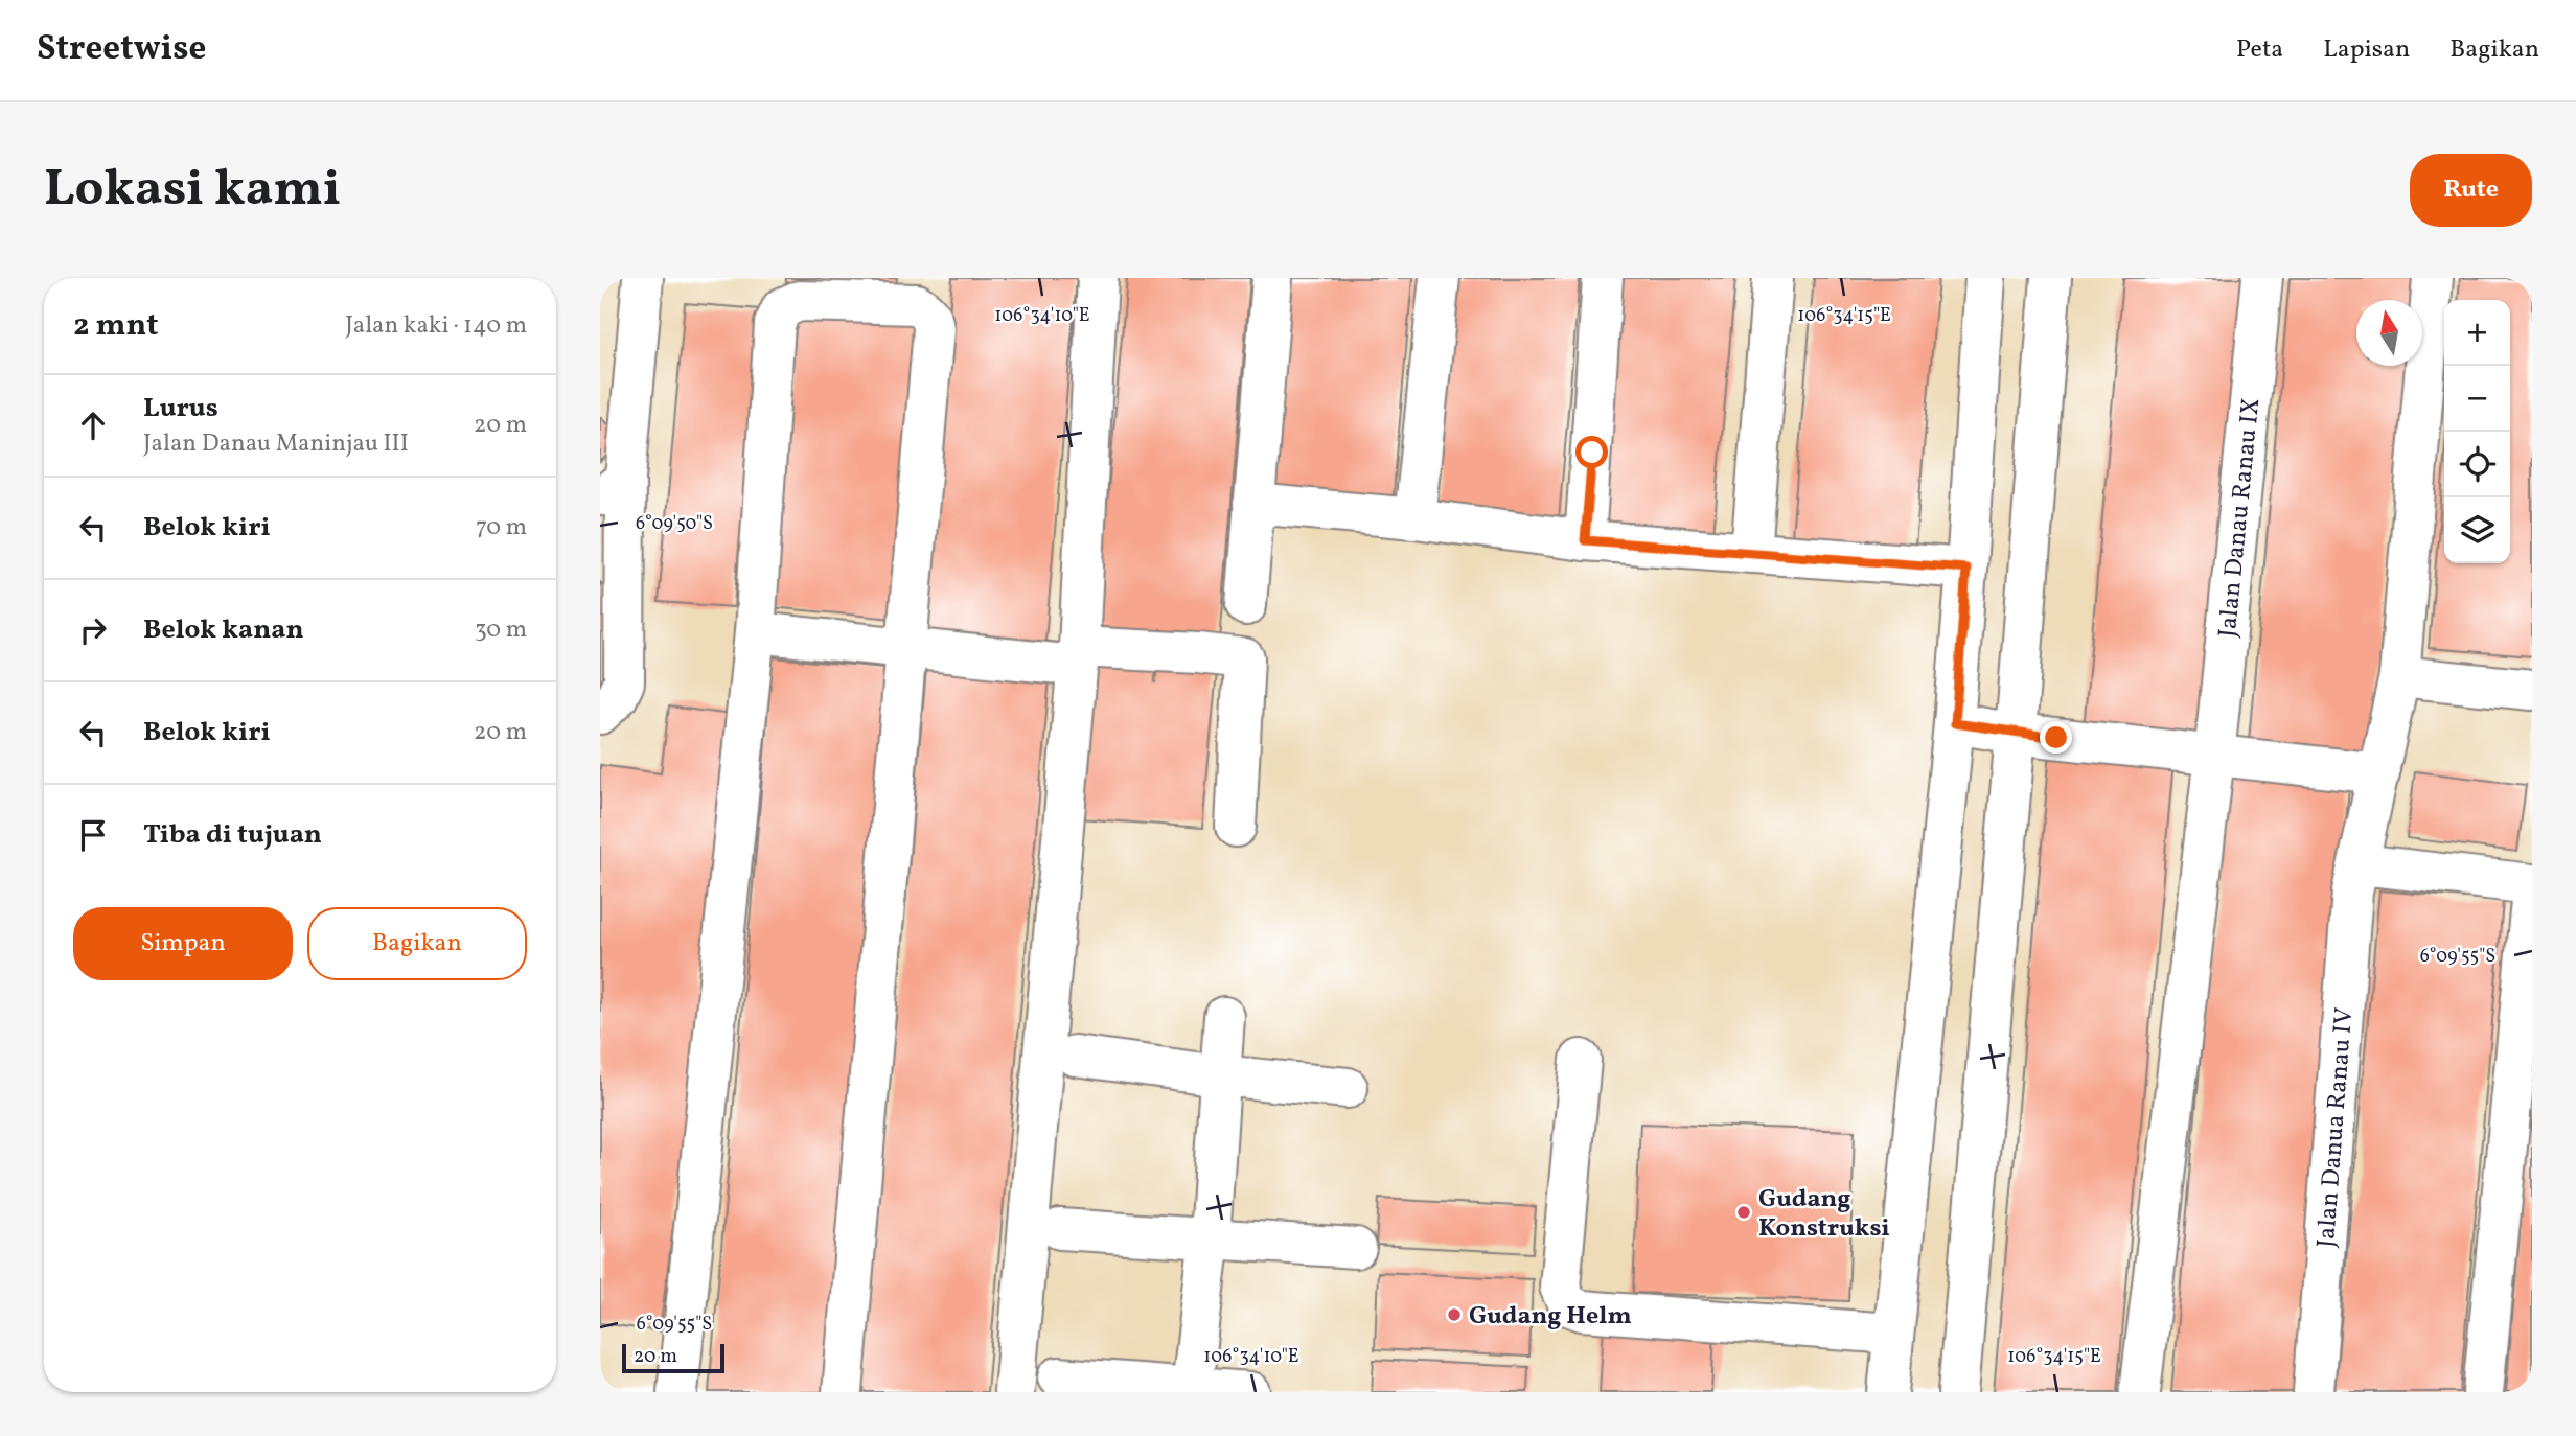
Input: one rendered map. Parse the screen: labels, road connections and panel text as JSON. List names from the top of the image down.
{
  "streets": {
    "street": ["Jalan Danau Ranau IX", "Jalan Danua Ranau IV"]
  },
  "places": ["Gudang Konstruksi", "Gudang Helm"],
  "scale_bar": "20 m",
  "north": "top",
  "page": {
    "header": "Streetwise",
    "nav": ["Peta", "Lapisan", "Bagikan"],
    "buttons": [
      "Rute",
      ["Simpan", "Bagikan"]
    ],
    "title": "Lokasi kami",
    "heading": ["2 mnt", "Jalan kaki · 140 m"],
    "map_buttons": ["+", "−"],
    "list": [
      ["Lurus", "Jalan Danau Maninjau III", "20 m"],
      ["Belok kiri", "70 m"],
      ["Belok kanan", "30 m"],
      ["Belok kiri", "20 m"],
      "Tiba di tujuan"
    ],
    "scale": "20 m"
  },
  "coordinates": [
    "106°34'15\"E",
    "106°34'10\"E",
    "6°09'50\"S",
    "6°09'55\"S"
  ]
}
